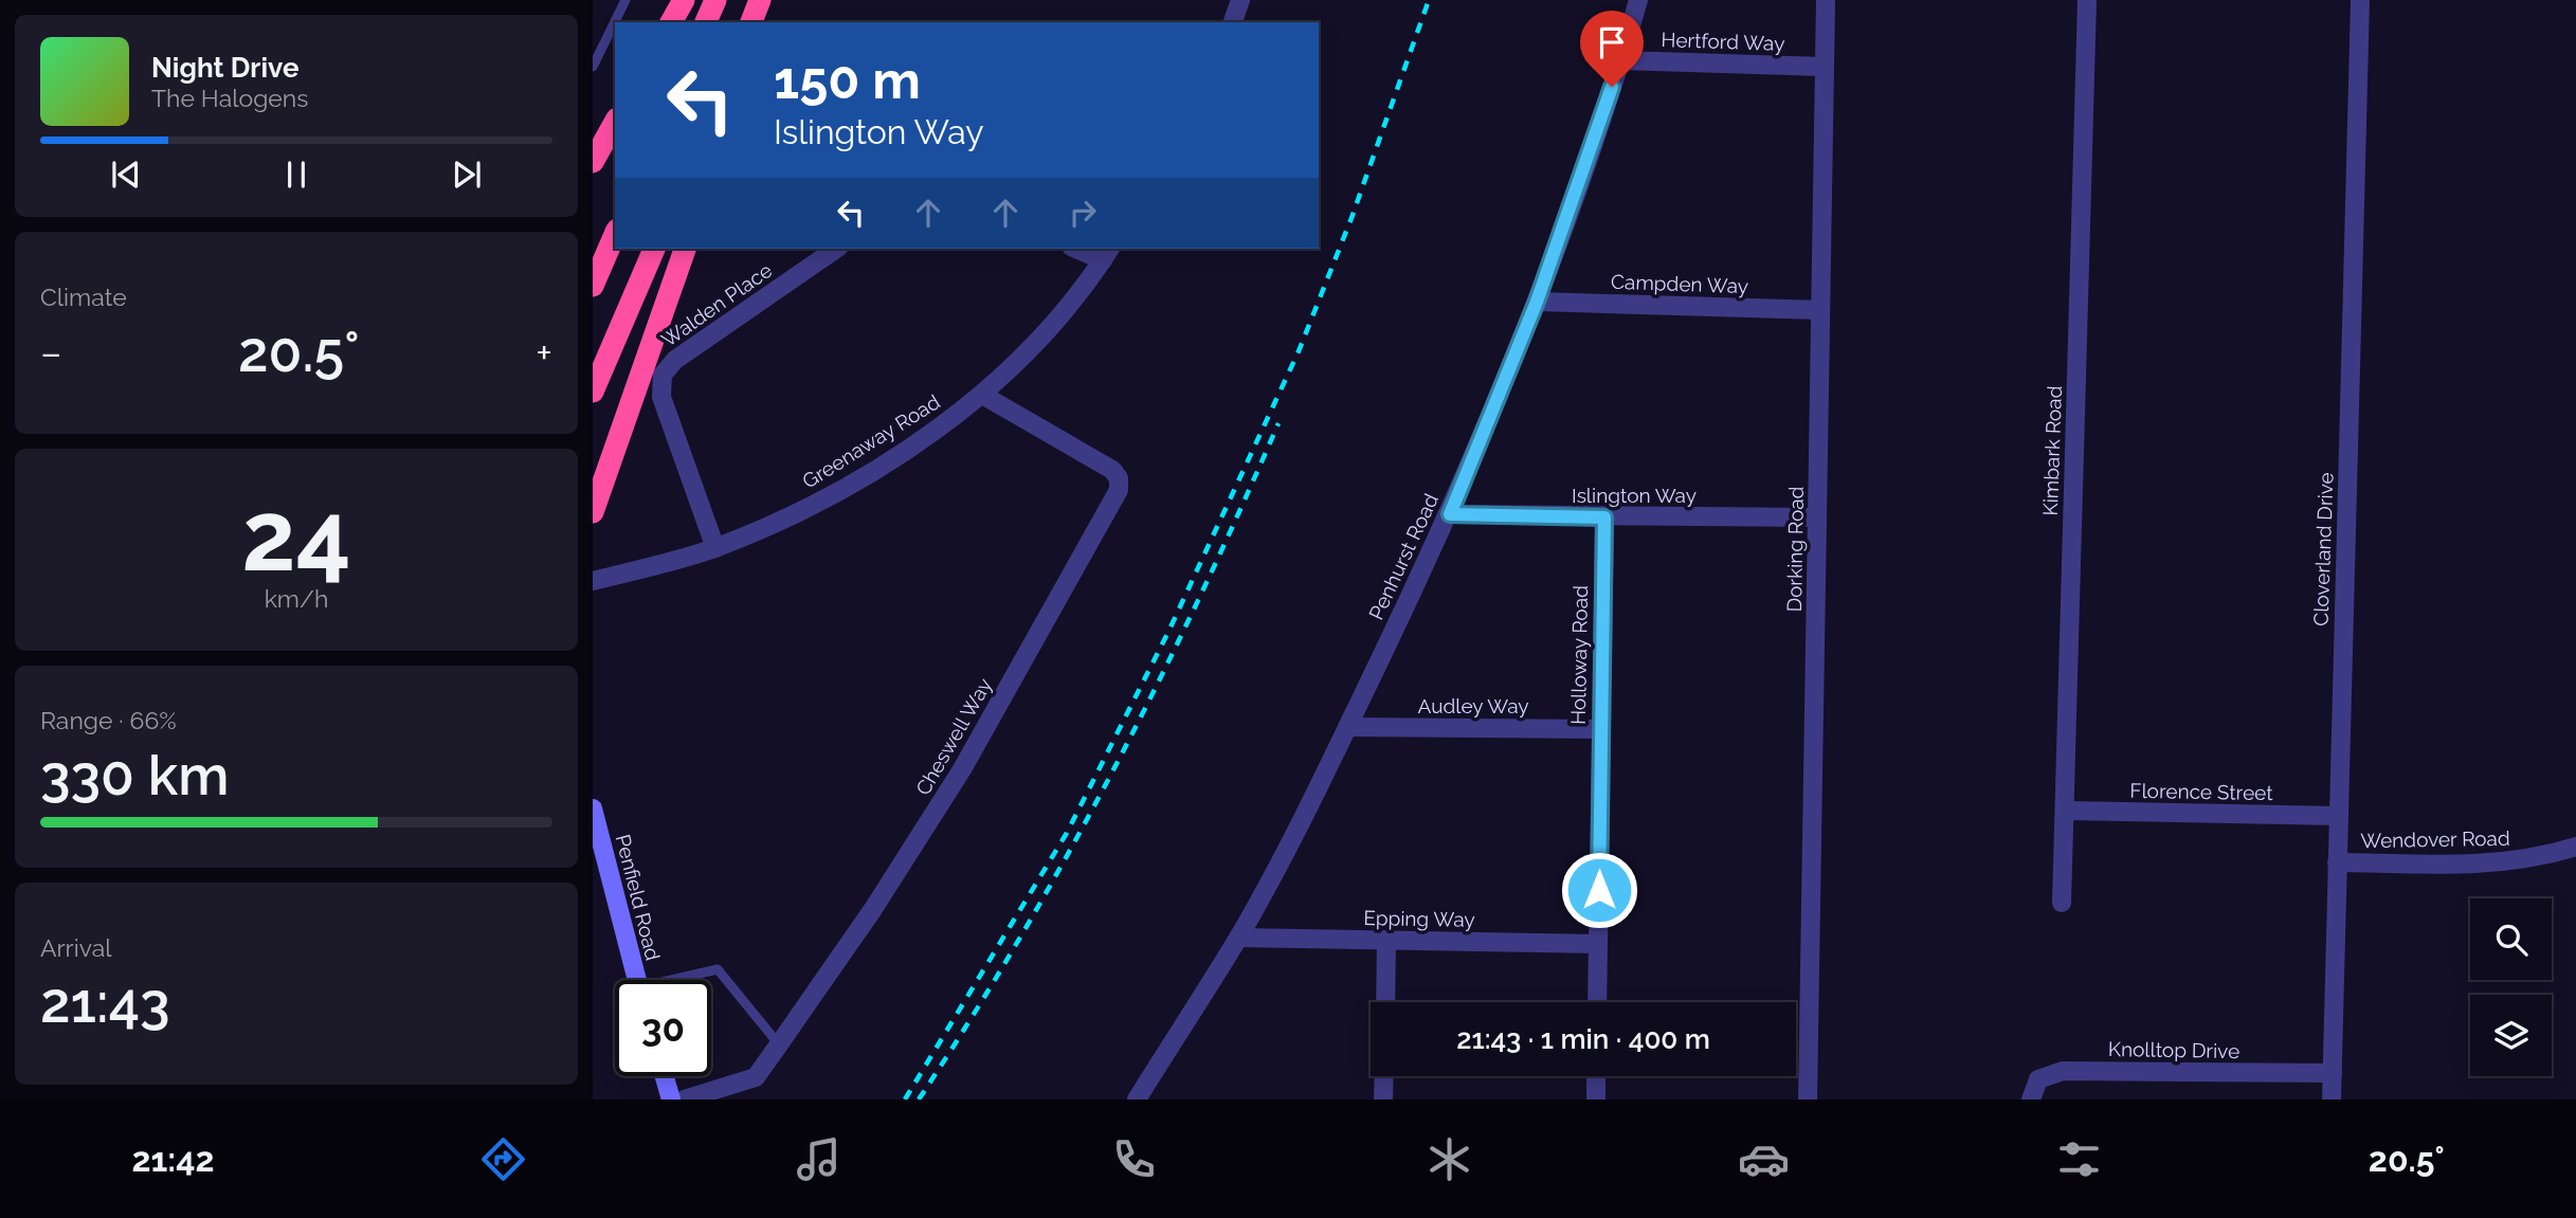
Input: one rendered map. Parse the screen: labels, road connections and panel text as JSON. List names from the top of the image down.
{
  "streets": {
    "main road": ["Penfield Road"],
    "street": [
      "Hertford Way",
      "Campden Way",
      "Walden Place",
      "Greenaway Road",
      "Kimbark Road",
      "Islington Way",
      "Dorking Road",
      "Cloverland Drive",
      "Penhurst Road",
      "Holloway Road",
      "Audley Way",
      "Cheswell Way",
      "Florence Street",
      "Wendover Road",
      "Epping Way",
      "Knolltop Drive"
    ]
  },
  "crossings": [
    ["Hertford Way", "Dorking Road"],
    ["Hertford Way", "Penhurst Road"],
    ["Campden Way", "Dorking Road"],
    ["Campden Way", "Penhurst Road"],
    ["Walden Place", "Greenaway Road"],
    ["Greenaway Road", "Cheswell Way"],
    ["Kimbark Road", "Florence Street"],
    ["Islington Way", "Dorking Road"],
    ["Islington Way", "Penhurst Road"],
    ["Islington Way", "Holloway Road"],
    ["Cloverland Drive", "Florence Street"],
    ["Cloverland Drive", "Wendover Road"],
    ["Cloverland Drive", "Knolltop Drive"],
    ["Penhurst Road", "Audley Way"],
    ["Penhurst Road", "Epping Way"],
    ["Holloway Road", "Audley Way"],
    ["Holloway Road", "Epping Way"]
  ],
  "page": {
    "turn": ["150 m", "Islington Way"],
    "song": ["Night Drive", "The Halogens"],
    "tile": [
      "Climate",
      ["24", "km/h"],
      ["Range · 66%", "330 km"],
      ["Arrival", "21:43"]
    ],
    "heat": ["−", "20.5°", "+"],
    "limit": "30",
    "trip": "21:43 · 1 min · 400 m",
    "tabs": ["21:42", "20.5°"]
  }
}
